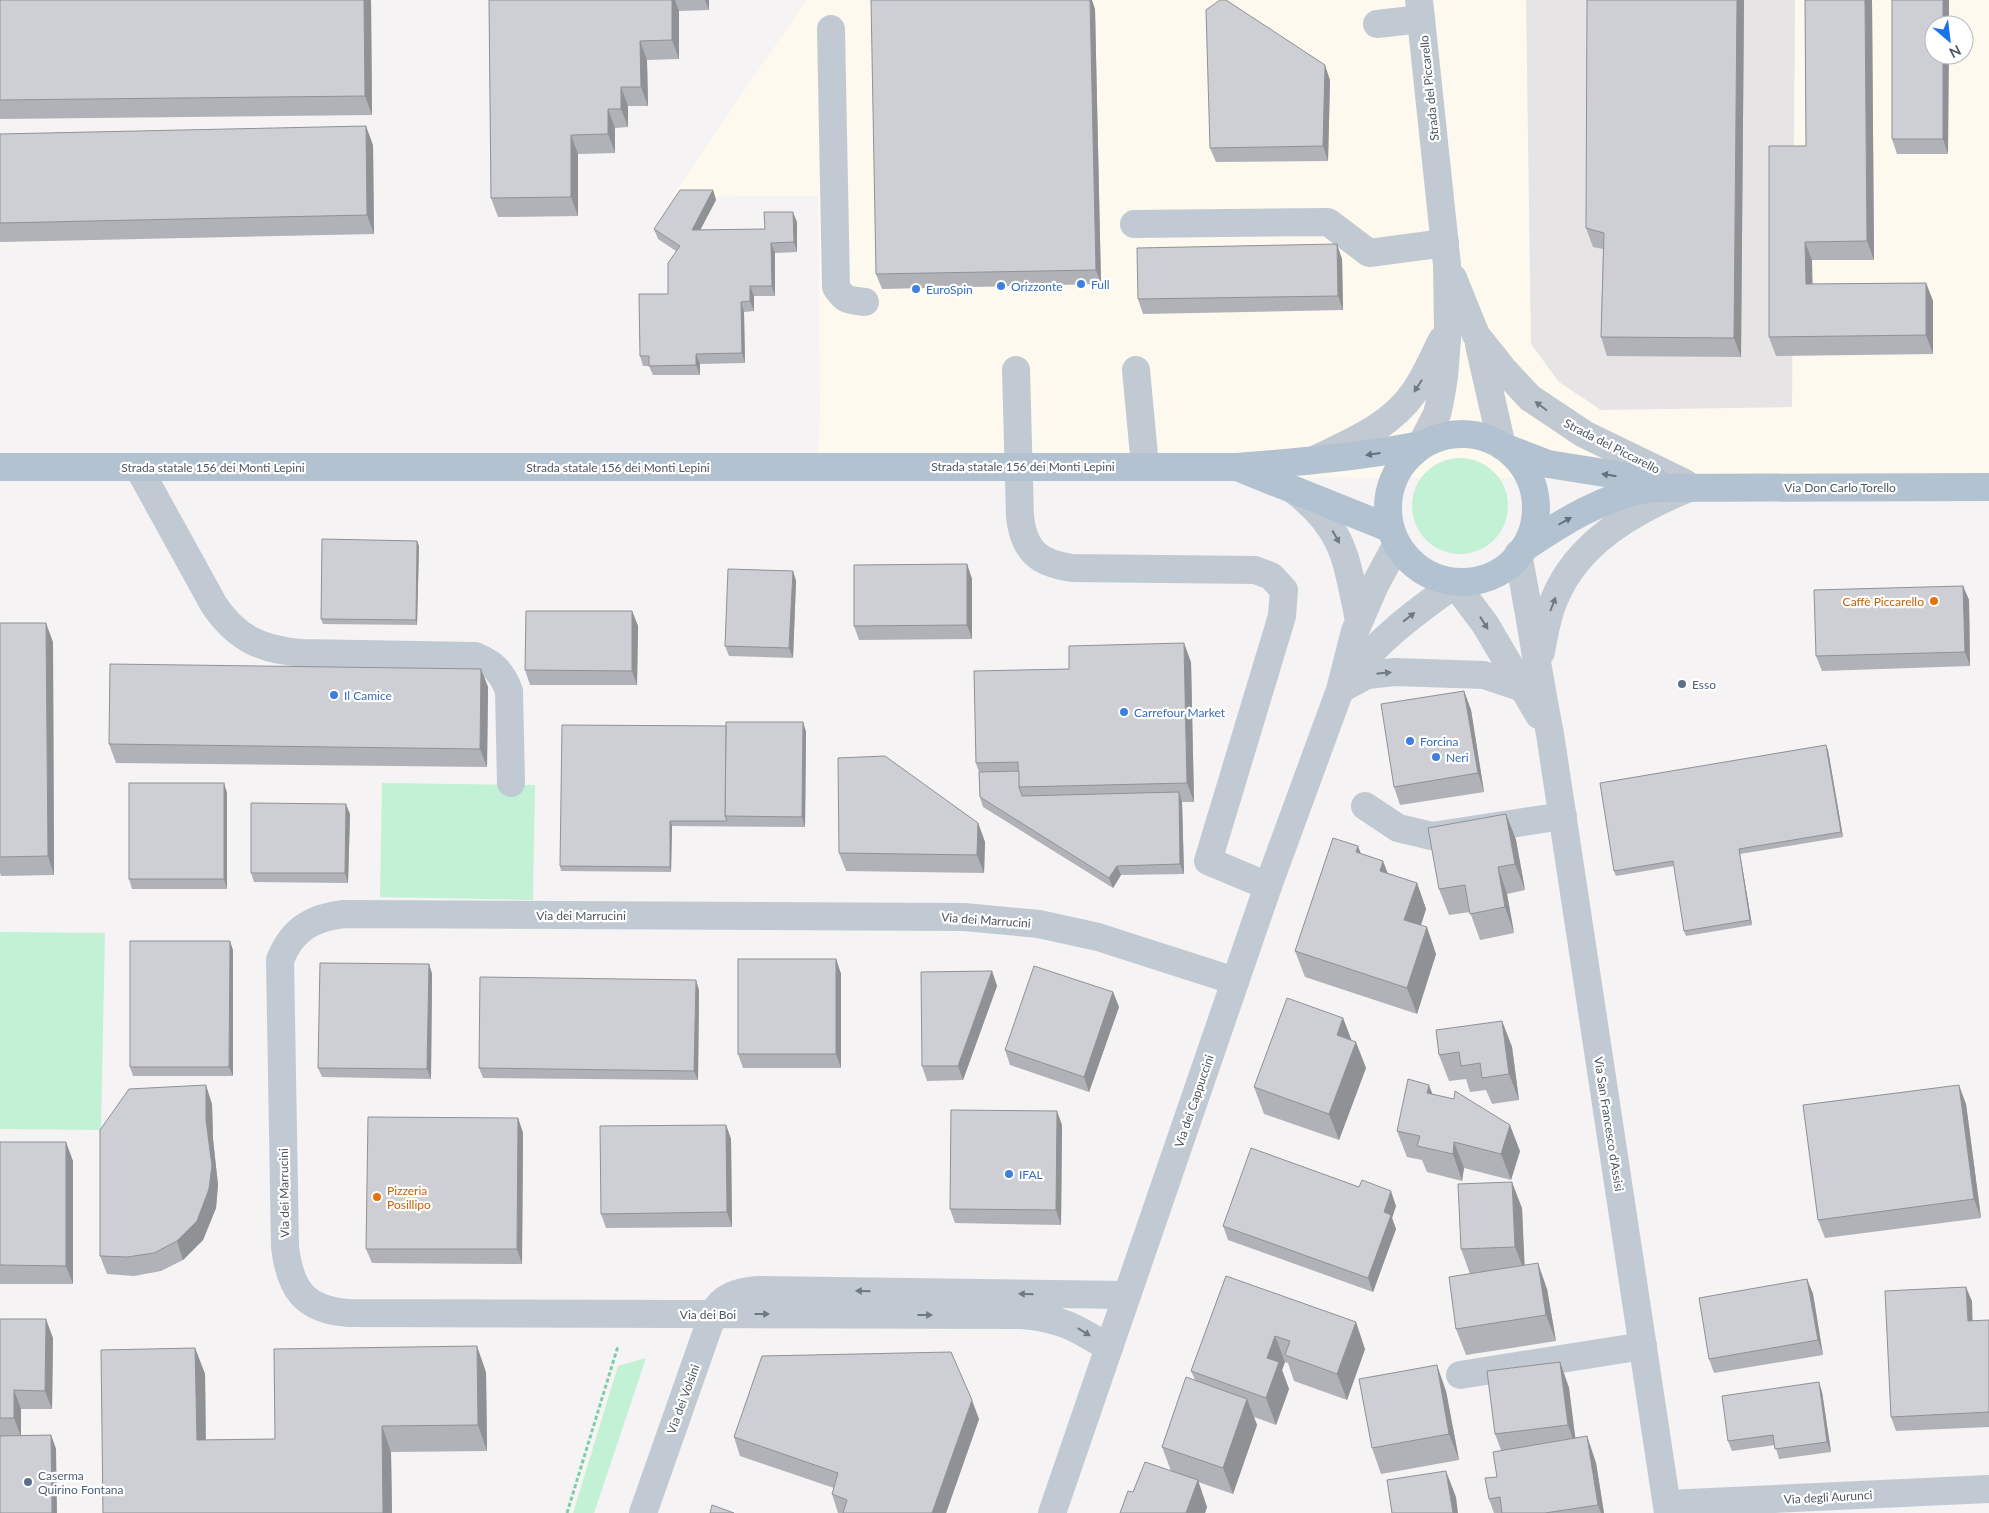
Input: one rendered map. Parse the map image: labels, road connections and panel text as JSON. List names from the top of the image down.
{
  "streets": {
    "main road": ["Strada statale 156 dei Monti Lepini", "Via Don Carlo Torello"],
    "street": [
      "Strada del Piccarello",
      "Via dei Marrucini",
      "Via dei Cappuccini",
      "Via San Francesco d'Assisi",
      "Via dei Boi",
      "Via dei Volsini",
      "Via degli Aurunci"
    ]
  },
  "crossings": [
    ["Strada del Piccarello", "Strada statale 156 dei Monti Lepini"],
    ["Strada del Piccarello", "Via Don Carlo Torello"],
    ["Strada del Piccarello", "Via dei Cappuccini"],
    ["Strada del Piccarello", "Via San Francesco d'Assisi"],
    ["Strada statale 156 dei Monti Lepini", "Via Don Carlo Torello"],
    ["Strada statale 156 dei Monti Lepini", "Via dei Cappuccini"],
    ["Strada statale 156 dei Monti Lepini", "Via San Francesco d'Assisi"],
    ["Via Don Carlo Torello", "Via dei Cappuccini"],
    ["Via Don Carlo Torello", "Via San Francesco d'Assisi"],
    ["Via dei Marrucini", "Via dei Cappuccini"],
    ["Via dei Marrucini", "Via dei Boi"],
    ["Via dei Cappuccini", "Via San Francesco d'Assisi"],
    ["Via dei Cappuccini", "Via dei Boi"],
    ["Via San Francesco d'Assisi", "Via degli Aurunci"],
    ["Via dei Boi", "Via dei Volsini"]
  ],
  "places": [
    "Full",
    "Orizzonte",
    "EuroSpin",
    "Caffè Piccarello",
    "Esso",
    "Il Camice",
    "Carrefour Market",
    "Forcina",
    "Neri",
    "IFAL",
    "Pizzeria Posillipo",
    "Caserma Quirino Fontana"
  ],
  "north": "bottom right"
}
